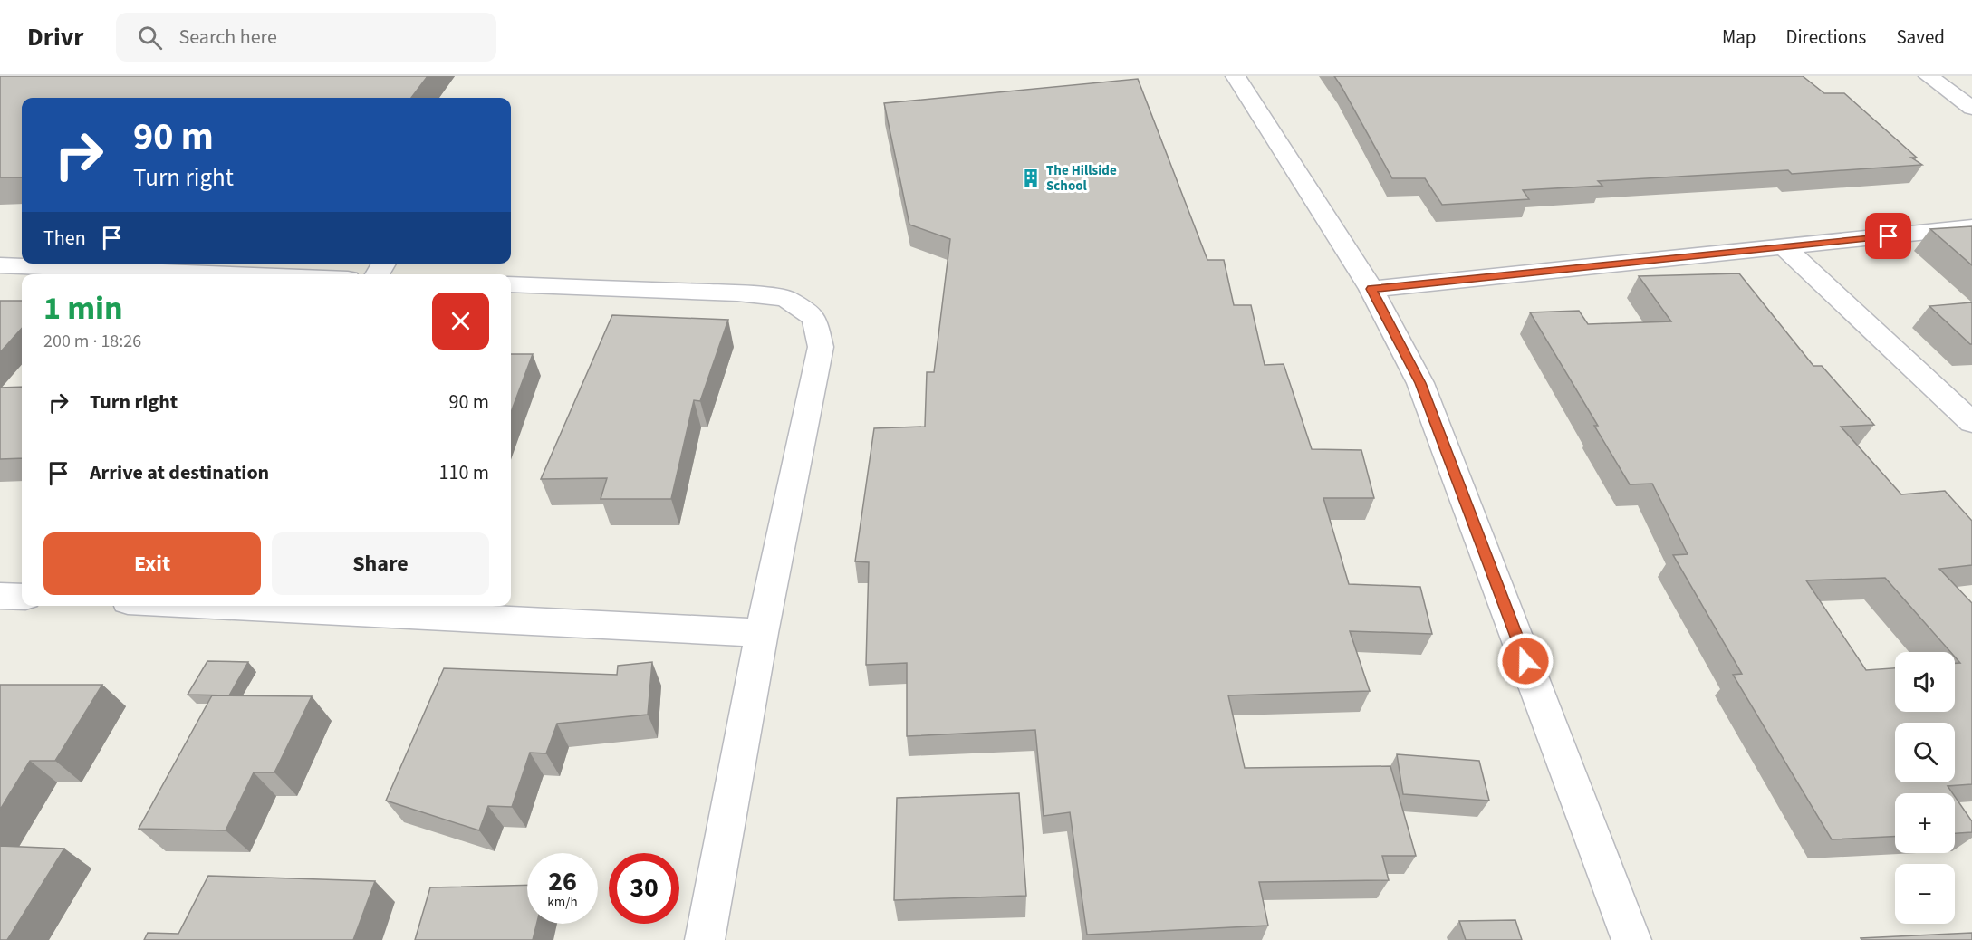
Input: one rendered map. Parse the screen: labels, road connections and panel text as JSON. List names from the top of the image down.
{
  "places": {
    "building": ["The Hillside School"]
  },
  "page": {
    "header": "Drivr",
    "search": "Search here",
    "nav": ["Map", "Directions", "Saved"],
    "turn": ["90 m", "Turn right"],
    "then": "Then",
    "heading": ["1 min", "200 m · 18:26"],
    "list": [
      {
        "name": "Turn right",
        "value": "90 m"
      },
      {
        "name": "Arrive at destination",
        "value": "110 m"
      }
    ],
    "buttons": ["Exit", "Share"],
    "map_buttons": ["+", "−"],
    "speed": "26 km/h",
    "limit": "30"
  }
}
